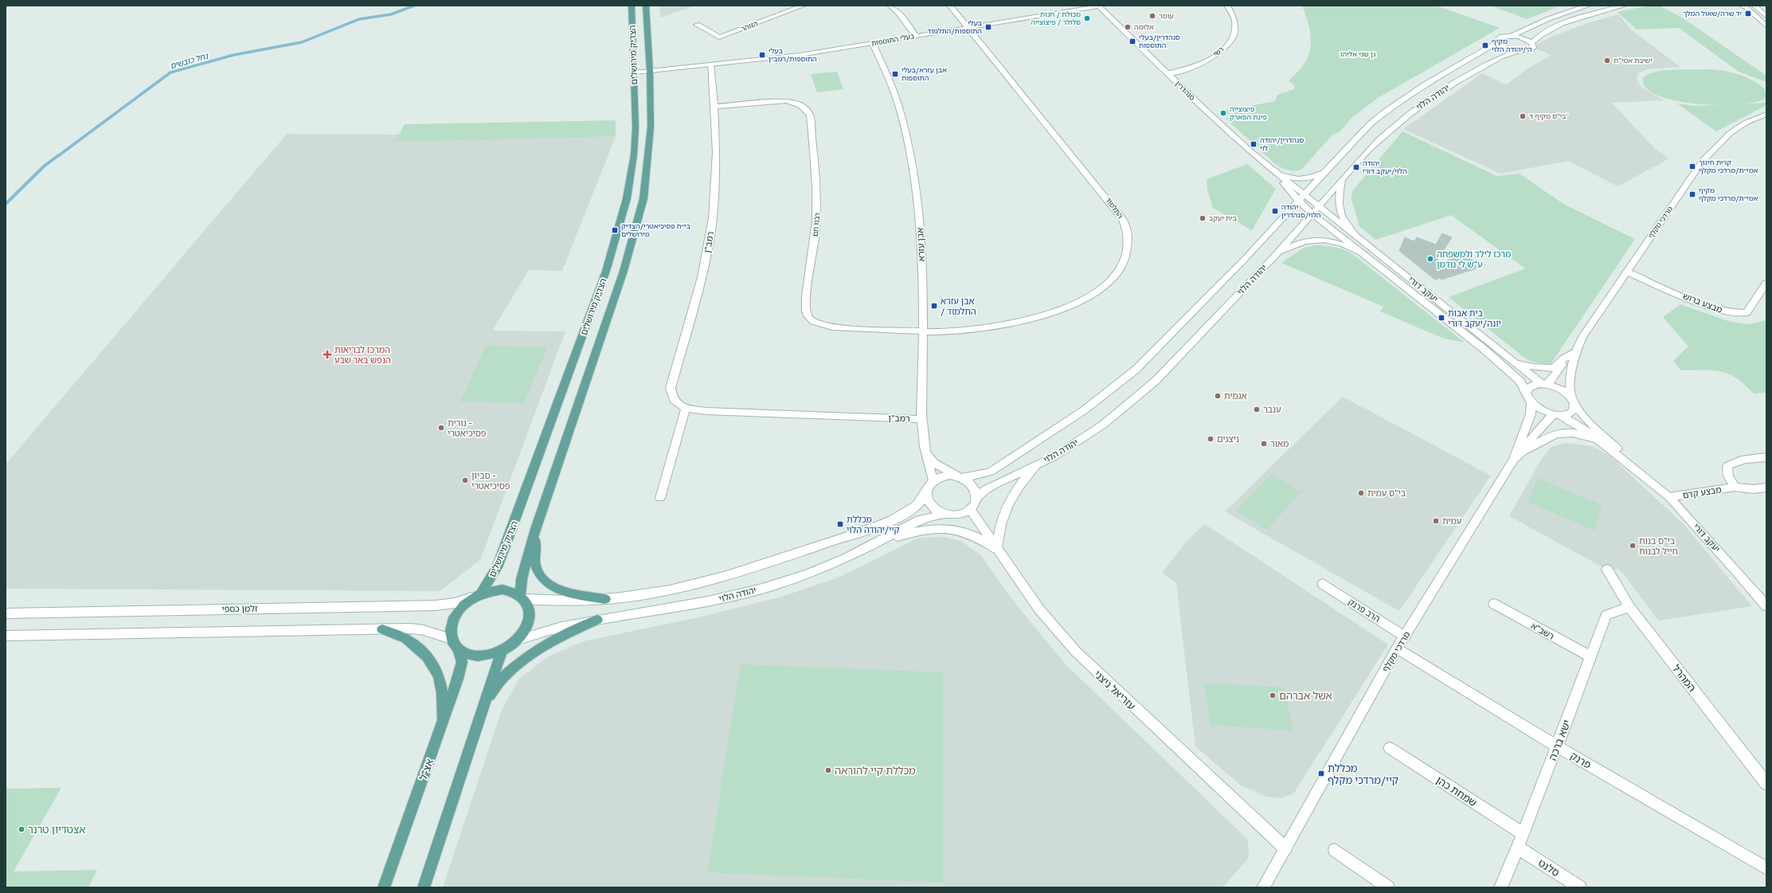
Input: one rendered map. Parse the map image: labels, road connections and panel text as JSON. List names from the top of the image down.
{
  "streets": {
    "main road": ["הצדיק מירושלים", "אצ\"ל"],
    "street": [
      "הזוהר",
      "בעלי התוספות",
      "רשי",
      "סנהדרין",
      "יהודה הלוי",
      "התלמוד",
      "מרדכי מקלף",
      "רבנו תם",
      "רמב\"ן",
      "אבן עזרא",
      "יעקב דורי",
      "מבצע ברוש",
      "מבצע קדם",
      "זלמן כספי",
      "הרב פרנק",
      "רשב\"א",
      "המהרל",
      "עזריאל ניצני",
      "ישא ברכה",
      "פרנק",
      "שמחת כהן",
      "סלנט"
    ]
  },
  "crossings": [
    ["בעלי התוספות", "הצדיק מירושלים"],
    ["בעלי התוספות", "סנהדרין"],
    ["בעלי התוספות", "התלמוד"],
    ["בעלי התוספות", "רמב\"ן"],
    ["בעלי התוספות", "אבן עזרא"],
    ["רשי", "סנהדרין"],
    ["הצדיק מירושלים", "יהודה הלוי"],
    ["הצדיק מירושלים", "זלמן כספי"],
    ["הצדיק מירושלים", "אצ\"ל"],
    ["סנהדרין", "יהודה הלוי"],
    ["סנהדרין", "יעקב דורי"],
    ["יהודה הלוי", "אבן עזרא"],
    ["יהודה הלוי", "יעקב דורי"],
    ["יהודה הלוי", "זלמן כספי"],
    ["יהודה הלוי", "עזריאל ניצני"],
    ["יהודה הלוי", "אצ\"ל"],
    ["התלמוד", "רבנו תם"],
    ["התלמוד", "אבן עזרא"],
    ["מרדכי מקלף", "יעקב דורי"],
    ["מרדכי מקלף", "מבצע ברוש"],
    ["מרדכי מקלף", "הרב פרנק"],
    ["מרדכי מקלף", "עזריאל ניצני"],
    ["מרדכי מקלף", "פרנק"],
    ["רבנו תם", "רמב\"ן"],
    ["רבנו תם", "אבן עזרא"],
    ["רמב\"ן", "אבן עזרא"],
    ["אבן עזרא", "עזריאל ניצני"],
    ["יעקב דורי", "מבצע קדם"],
    ["זלמן כספי", "אצ\"ל"],
    ["רשב\"א", "ישא ברכה"],
    ["המהרל", "ישא ברכה"],
    ["ישא ברכה", "פרנק"],
    ["ישא ברכה", "שמחת כהן"],
    ["ישא ברכה", "סלנט"]
  ],
  "water": ["נחל כובשים"],
  "parks": ["גן שני אליהו"],
  "places": {
    "transit": [
      "יד שרה/שאול המלך",
      "בעלי התוספות/התלמוד",
      "סנהדרין/בעלי התוספות",
      "מקיף ה׳/יהודה הלוי",
      "בעלי התוספות/רמב״ן",
      "אבן עזרא/בעלי התוספות",
      "סנהדרין/יהודה לוי",
      "קרית חינוך אמי״ת/מרדכי מקלף",
      "יהודה הלוי/יעקב דורי",
      "מקיף אמי״ת/מרדכי מקלף",
      "יהודה הלוי/סנהדרין",
      "בי״ח פסיכיאטרי/הצדיק מירושלים",
      "אבן עזרא / התלמוד",
      "בית אבות יונה/יעקב דורי",
      "מכללת קיי/יהודה הלוי",
      "מכללת קיי/מרדכי מקלף"
    ],
    "other": [
      "עומר",
      "מכולת / חנות סלולר / פיצוצייה",
      "אלומה",
      "ישיבת אמי\"ת",
      "פיצוצייה פינת הפארק",
      "בי\"ס מקיף ד'",
      "בית יעקב",
      "מרכז לילד ולמשפחה ע\"ש לי גודמן",
      "אגמית",
      "ענבר",
      "נורית - פסיכיאטרי",
      "ניצנים",
      "מאור",
      "סביון - פסיכיאטרי",
      "בי\"ס עמית",
      "עמית",
      "בי\"ס בנות חייל לבנות",
      "אשל אברהם",
      "מכללת קיי להוראה",
      "אצטדיון טרנר"
    ],
    "health": ["המרכז לבריאות הנפש באר שבע"]
  }
}
